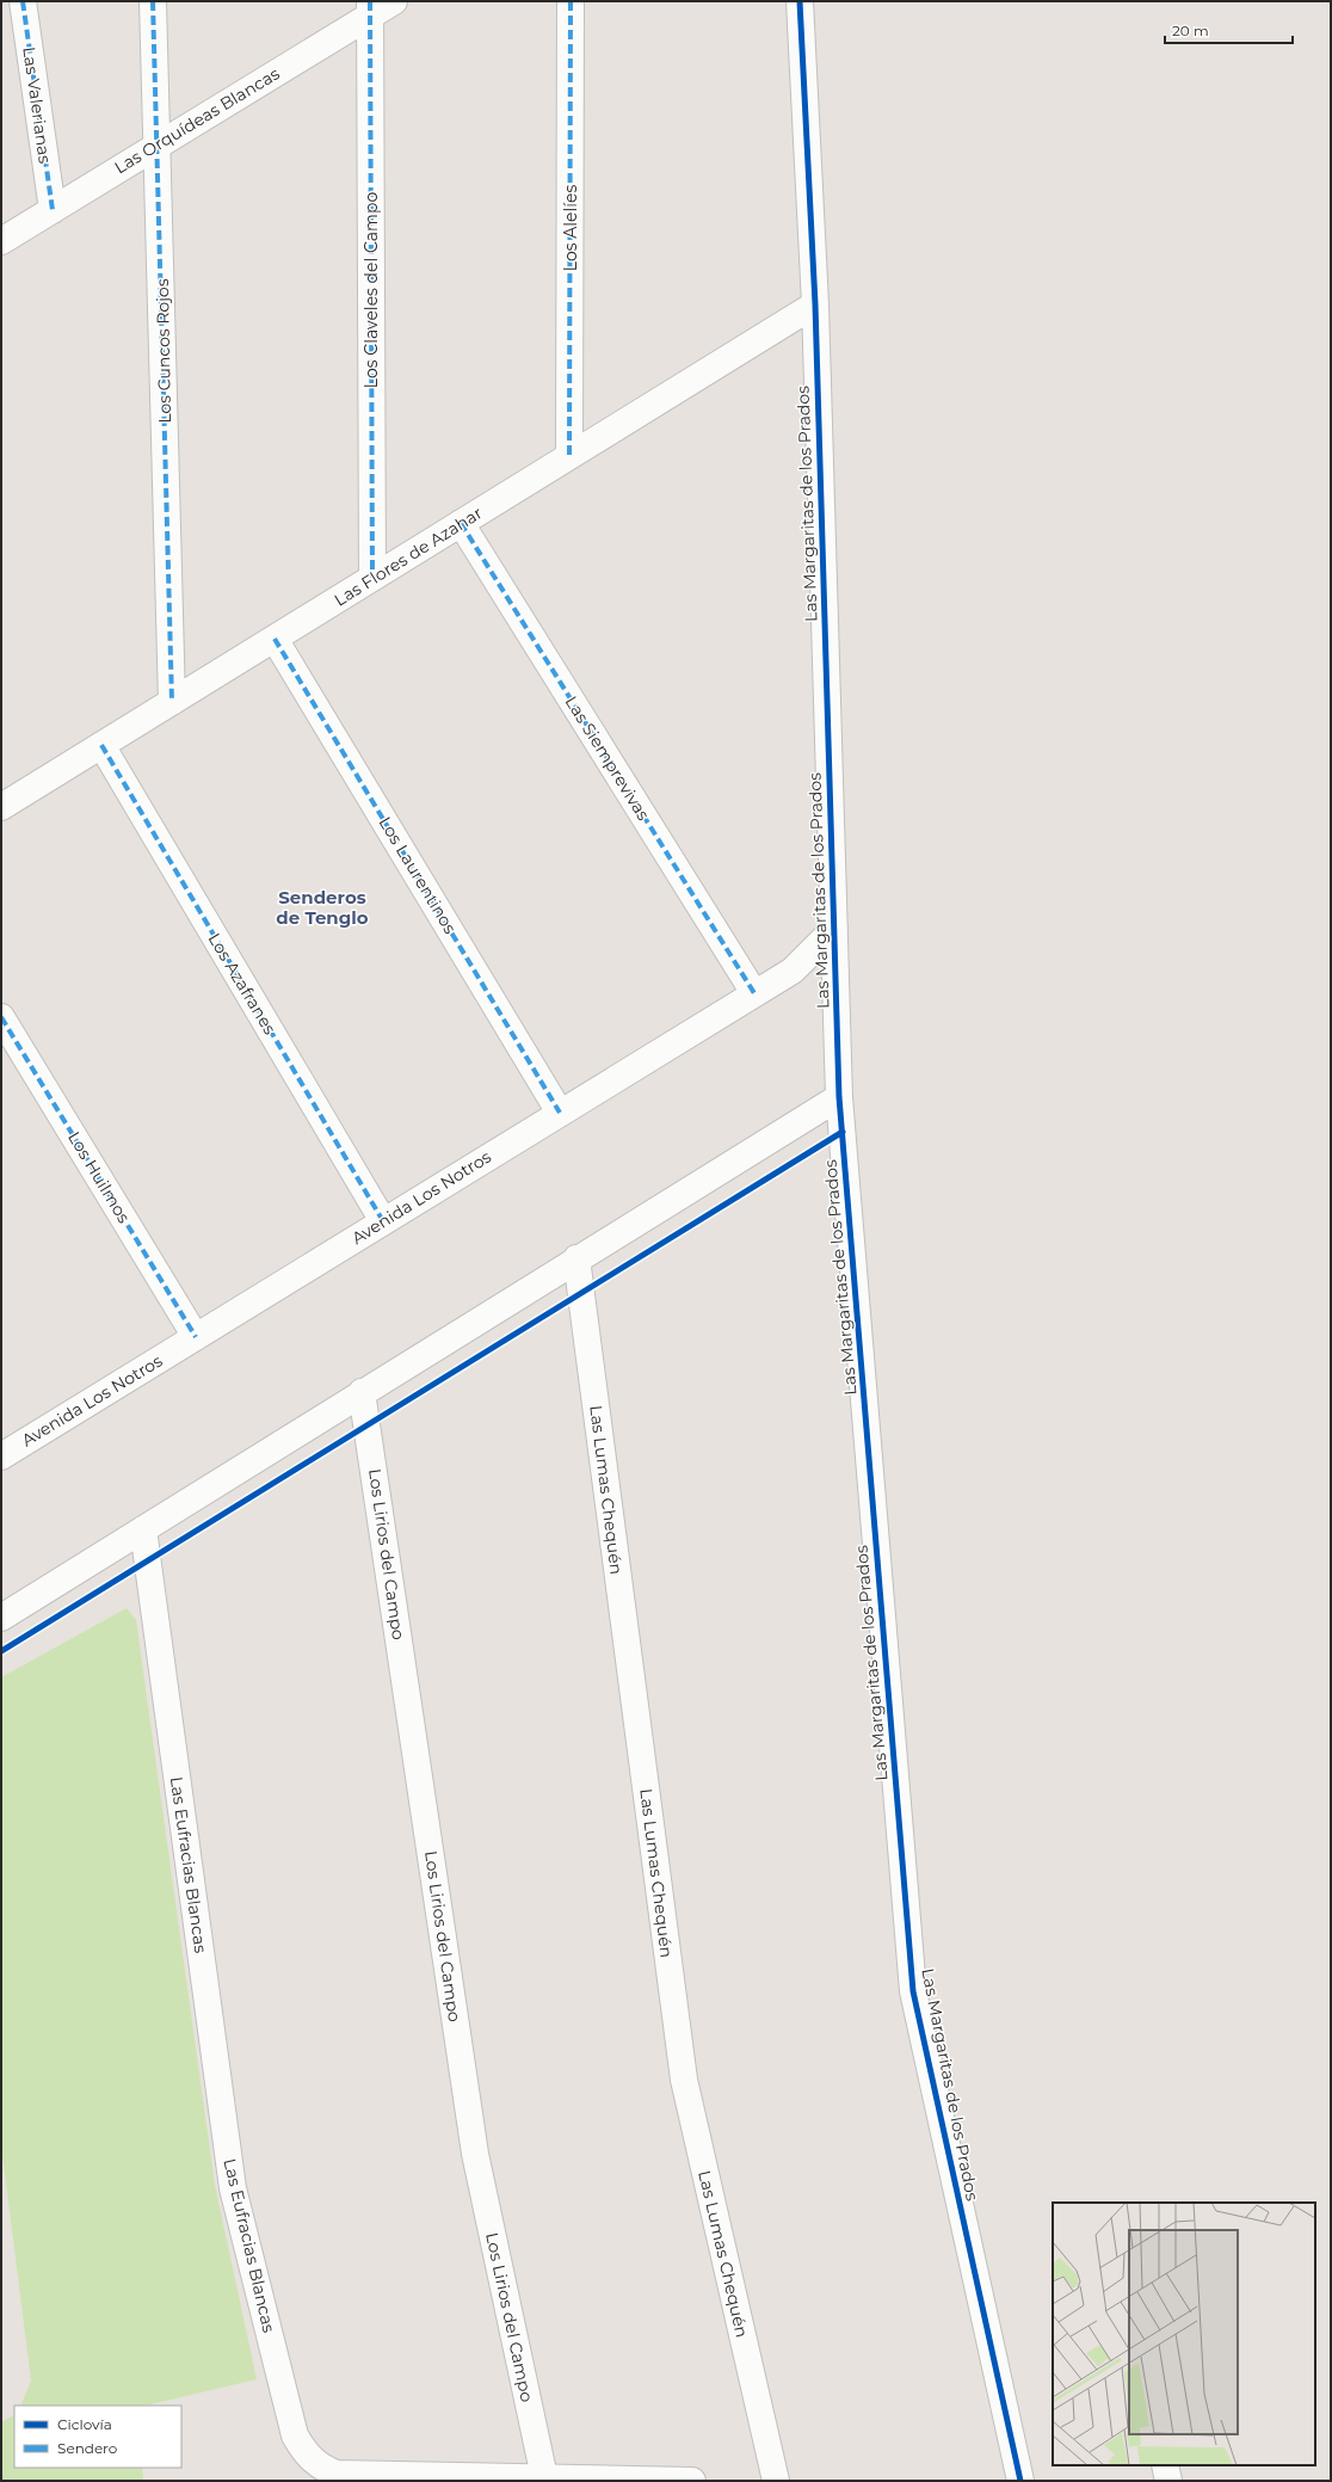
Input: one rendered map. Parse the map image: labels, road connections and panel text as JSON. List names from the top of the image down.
{
  "streets": {
    "street": [
      "Las Valerianas",
      "Las Orquídeas Blancas",
      "Los Alelíes",
      "Los Claveles del Campo",
      "Los Cuncos Rojos",
      "Las Margaritas de los Prados",
      "Las Flores de Azahar",
      "Las Siemprevivas",
      "Los Laurentinos",
      "Los Azafranes",
      "Los Huilmos",
      "Avenida Los Notros",
      "Las Lumas Chequén",
      "Los Lirios del Campo",
      "Las Eufracias Blancas"
    ]
  },
  "crossings": [
    ["Las Valerianas", "Las Orquídeas Blancas"],
    ["Las Orquídeas Blancas", "Los Claveles del Campo"],
    ["Las Orquídeas Blancas", "Los Cuncos Rojos"],
    ["Los Alelíes", "Las Flores de Azahar"],
    ["Los Claveles del Campo", "Las Flores de Azahar"],
    ["Los Cuncos Rojos", "Las Flores de Azahar"],
    ["Las Margaritas de los Prados", "Las Flores de Azahar"],
    ["Las Margaritas de los Prados", "Avenida Los Notros"],
    ["Las Flores de Azahar", "Las Siemprevivas"],
    ["Las Flores de Azahar", "Los Laurentinos"],
    ["Las Flores de Azahar", "Los Azafranes"],
    ["Las Siemprevivas", "Avenida Los Notros"],
    ["Los Laurentinos", "Avenida Los Notros"],
    ["Los Azafranes", "Avenida Los Notros"],
    ["Los Huilmos", "Avenida Los Notros"],
    ["Los Lirios del Campo", "Las Eufracias Blancas"]
  ],
  "districts": ["Senderos de Tenglo"],
  "legend": ["Ciclovía", "Sendero"],
  "scale_bar": "20 m"
}
